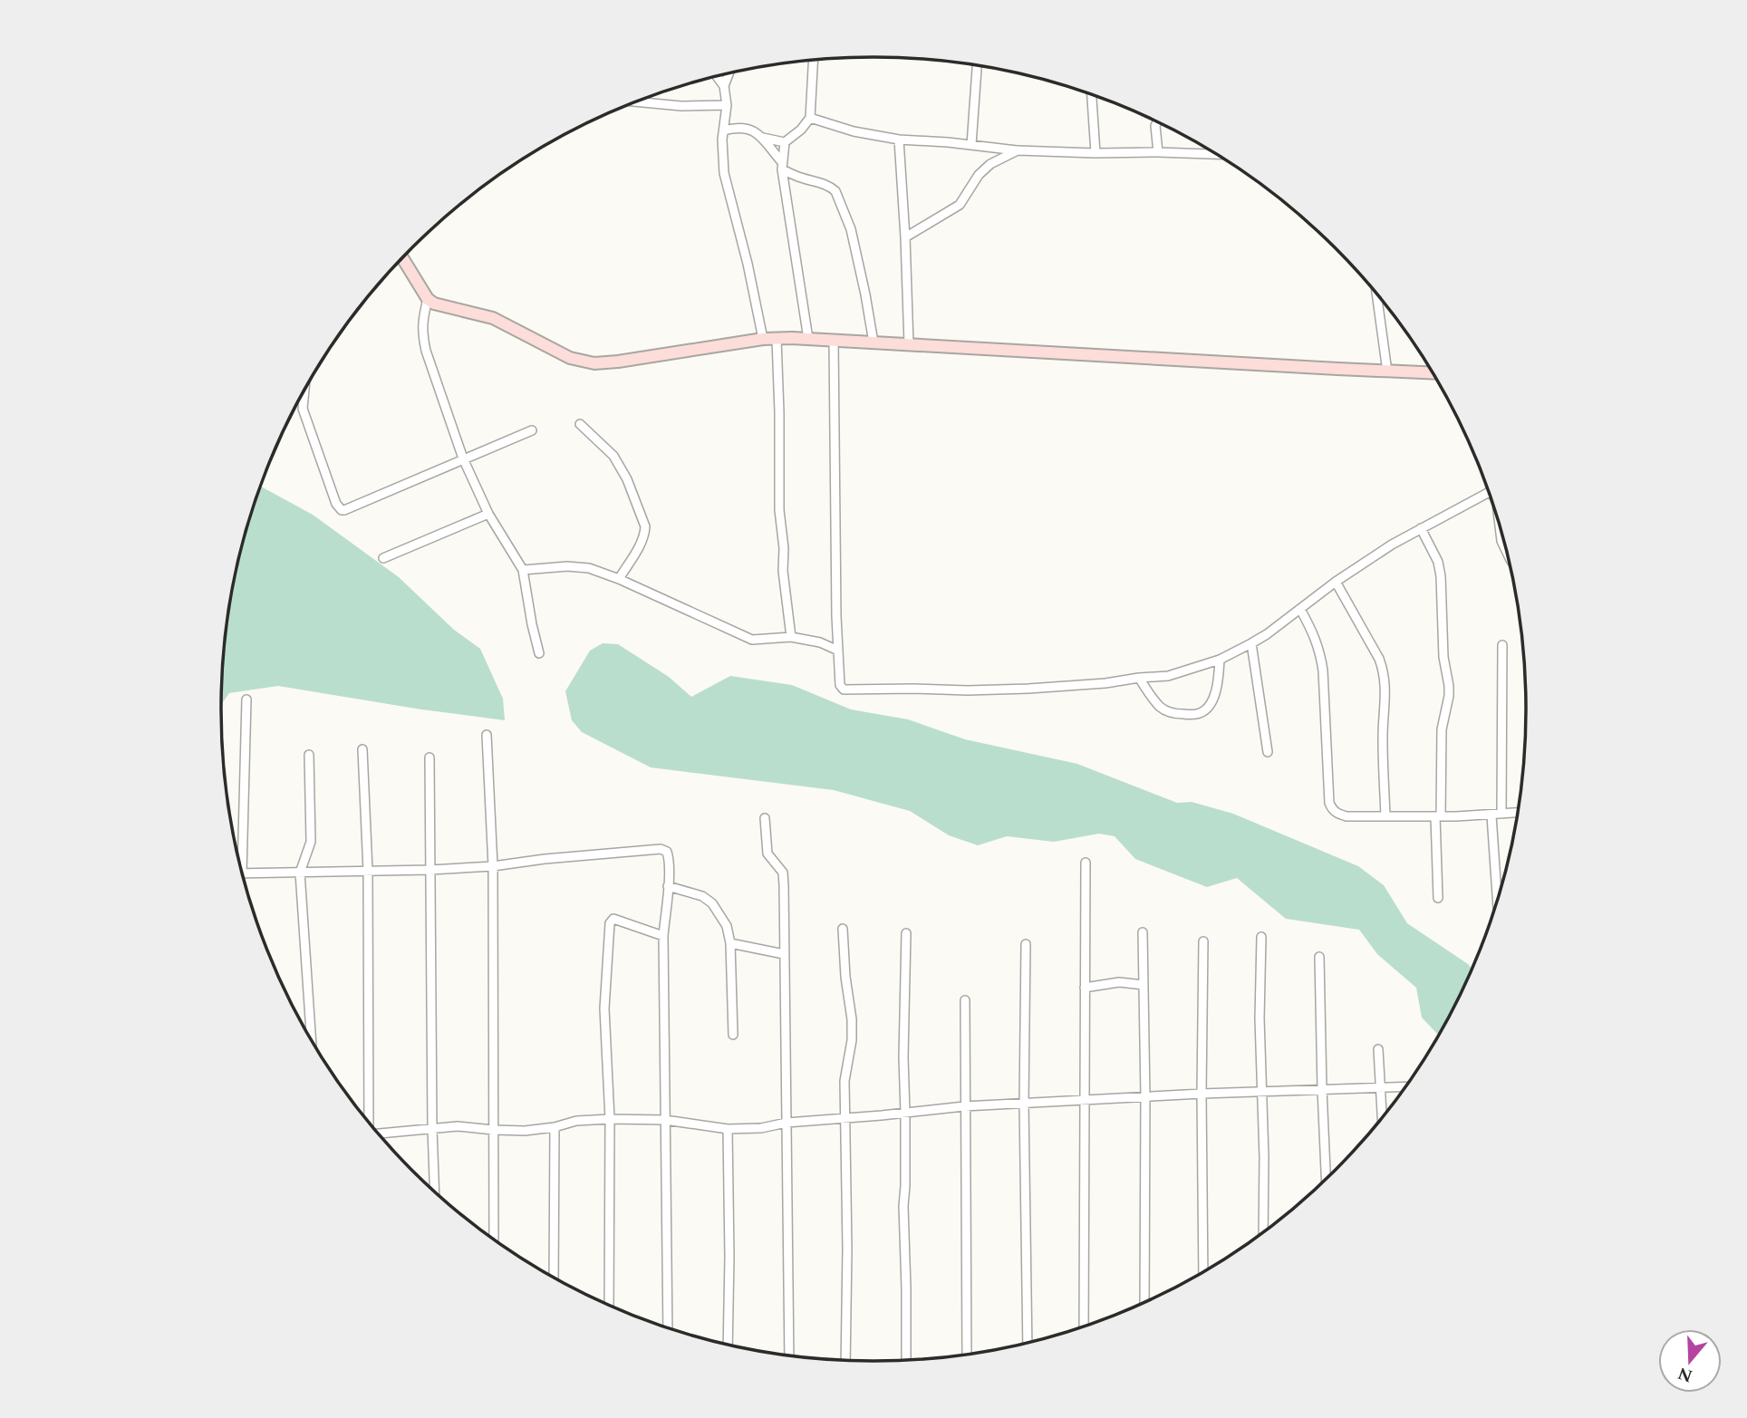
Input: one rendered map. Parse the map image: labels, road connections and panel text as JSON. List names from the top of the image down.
{
  "north": "bottom"
}
